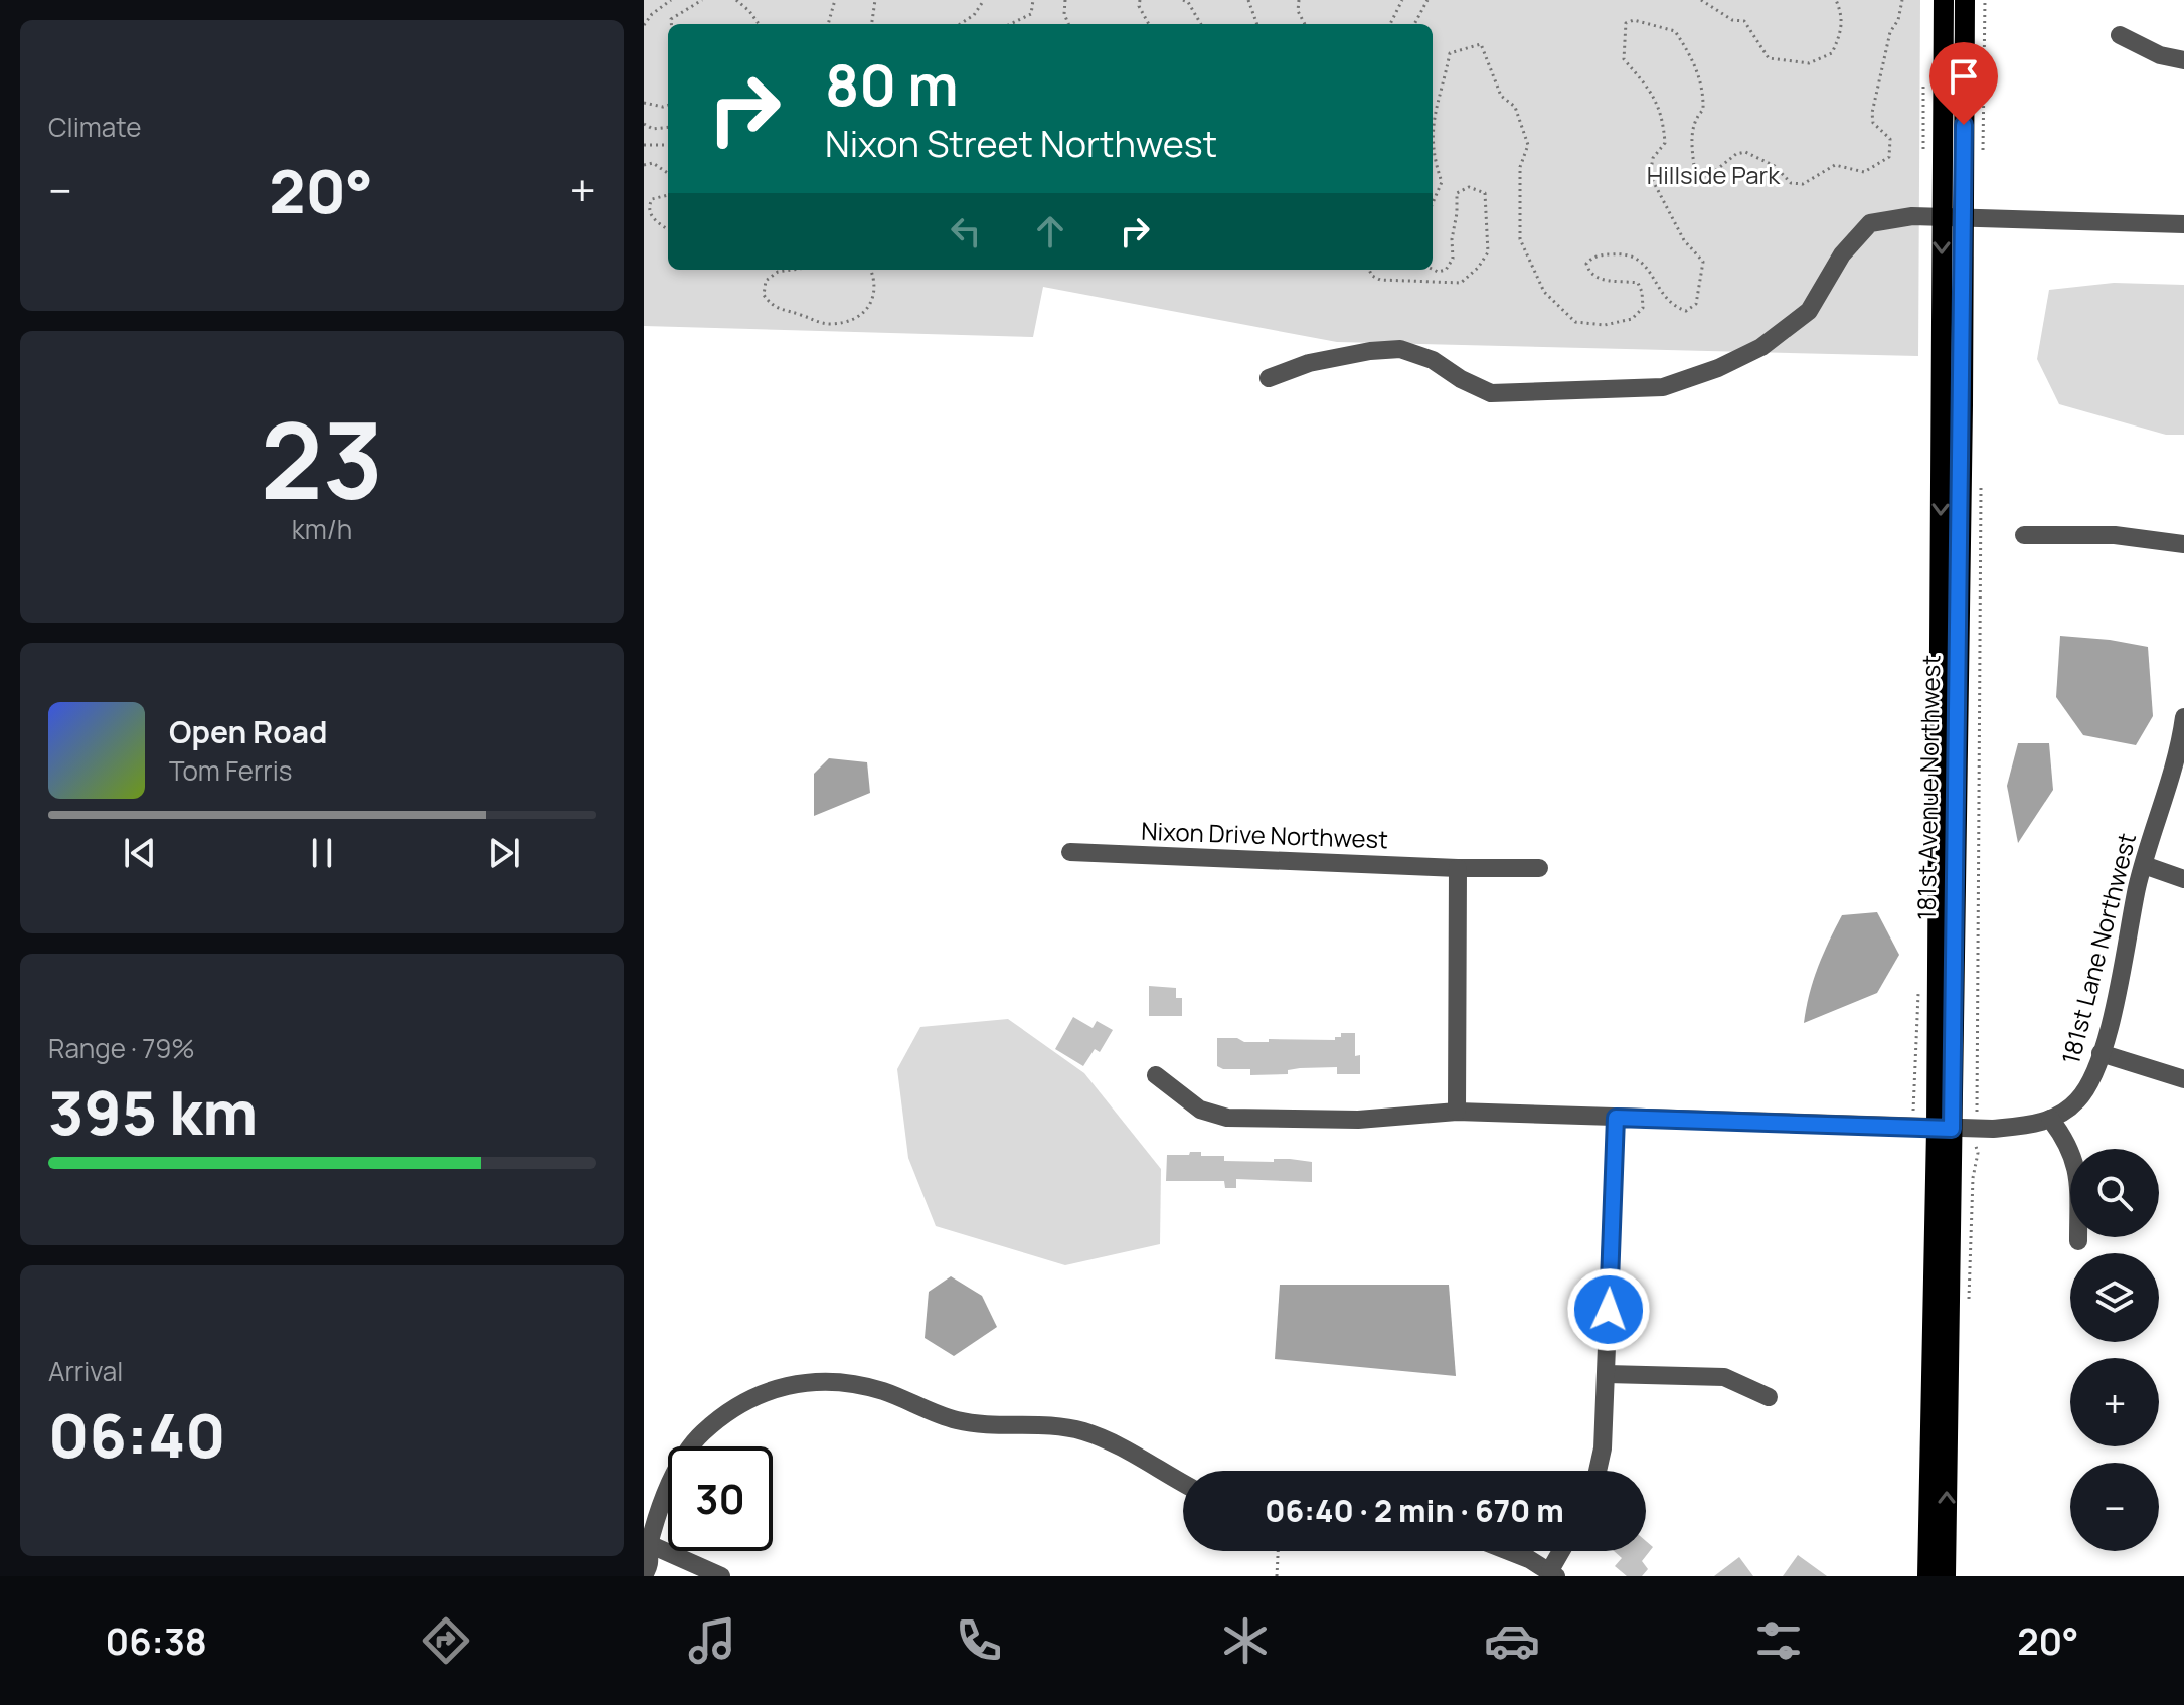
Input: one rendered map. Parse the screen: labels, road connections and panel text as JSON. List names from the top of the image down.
{
  "streets": {
    "main road": ["181st Avenue Northwest"],
    "street": ["Nixon Drive Northwest", "181st Lane Northwest"]
  },
  "crossings": [
    ["181st Avenue Northwest", "181st Lane Northwest"]
  ],
  "parks": ["Hillside Park"],
  "page": {
    "tile": [
      "Climate",
      ["23", "km/h"],
      ["Range · 79%", "395 km"],
      ["Arrival", "06:40"]
    ],
    "turn": ["80 m", "Nixon Street Northwest"],
    "heat": ["−", "20°", "+"],
    "song": ["Open Road", "Tom Ferris"],
    "map_buttons": ["+", "−"],
    "limit": "30",
    "trip": "06:40 · 2 min · 670 m",
    "tabs": ["06:38", "20°"]
  }
}
